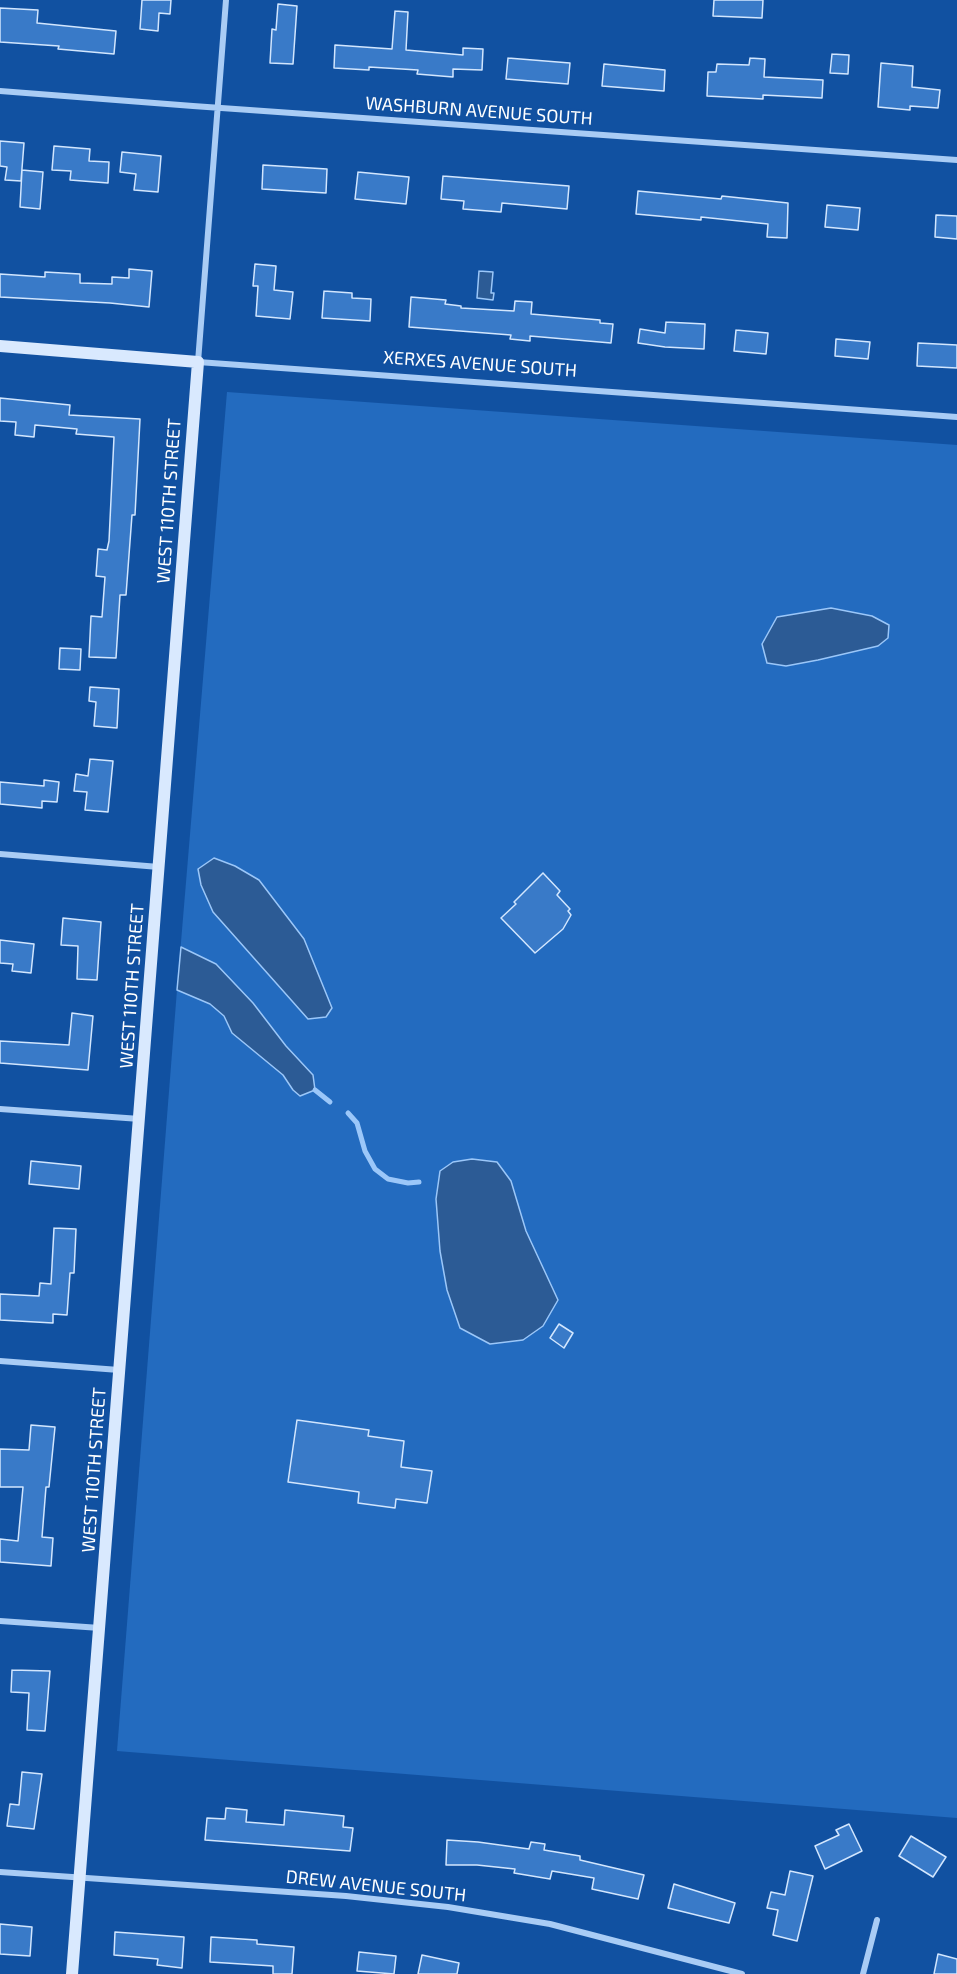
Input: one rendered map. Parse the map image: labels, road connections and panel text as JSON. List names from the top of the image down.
{
  "streets": {
    "street": [
      "WASHBURN AVENUE SOUTH",
      "XERXES AVENUE SOUTH",
      "WEST 110TH STREET",
      "DREW AVENUE SOUTH"
    ]
  },
  "crossings": [
    ["WASHBURN AVENUE SOUTH", "WEST 110TH STREET"],
    ["XERXES AVENUE SOUTH", "WEST 110TH STREET"],
    ["WEST 110TH STREET", "DREW AVENUE SOUTH"]
  ]
}
